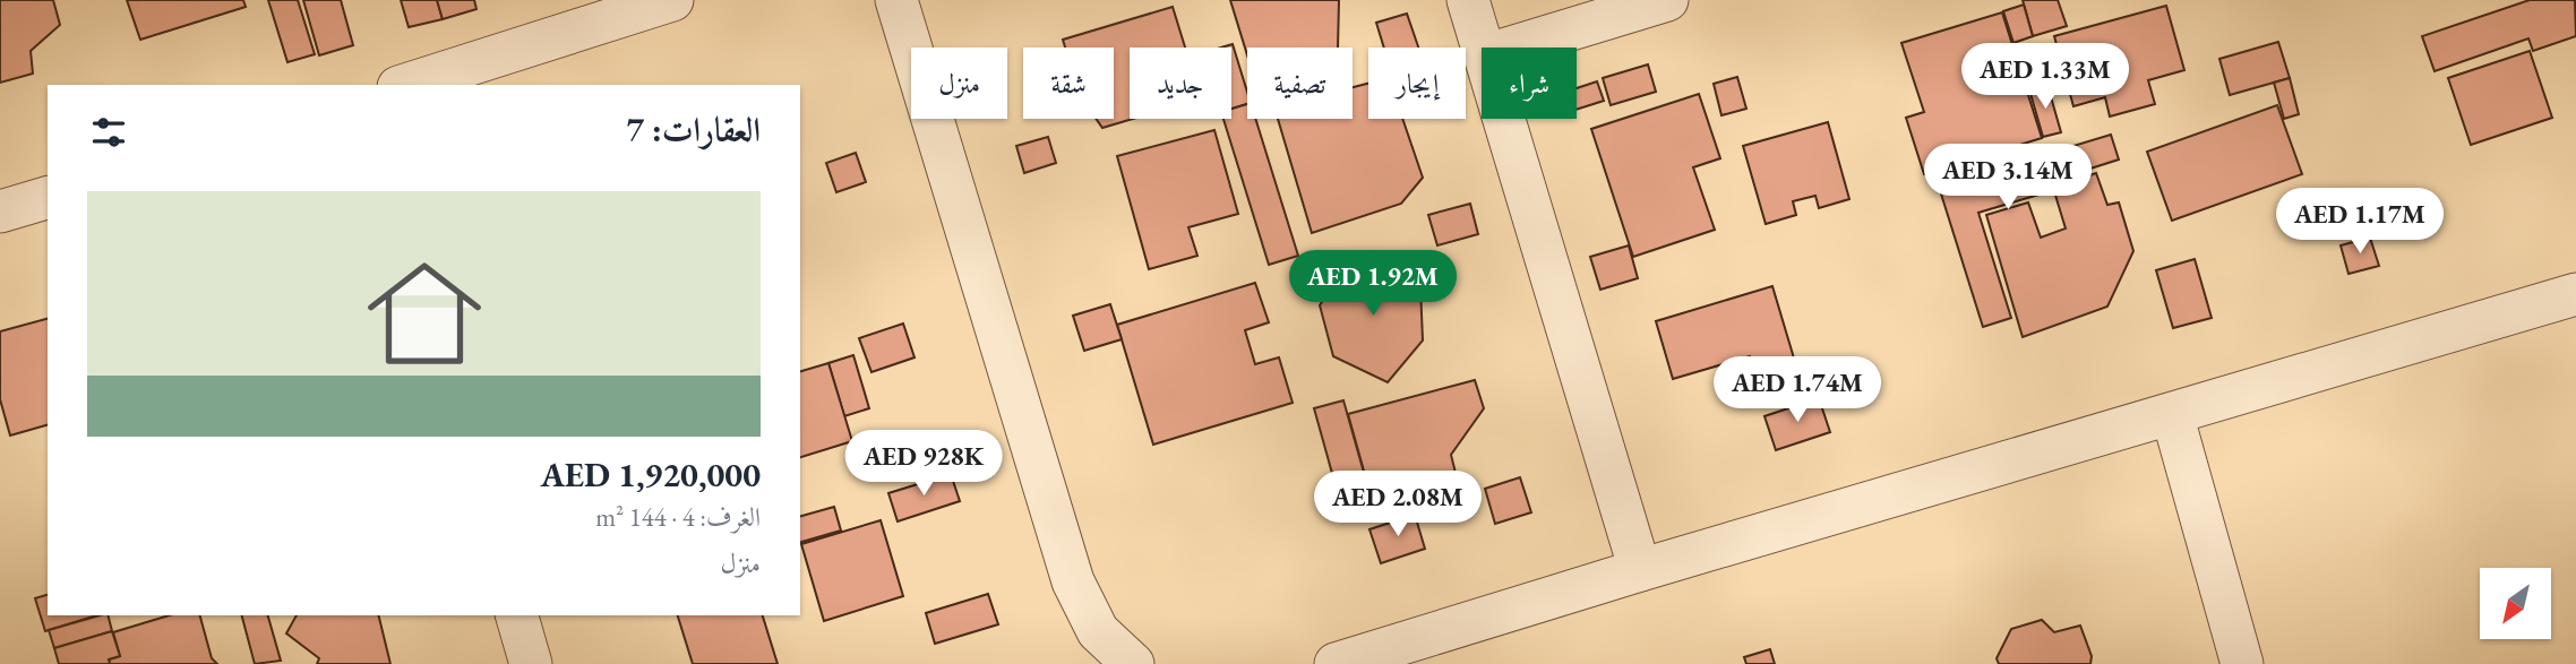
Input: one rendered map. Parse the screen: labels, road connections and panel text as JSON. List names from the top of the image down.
{
  "north": "bottom left",
  "page": {
    "price": [
      "AED 1.33M",
      "AED 3.14M",
      "AED 1.17M",
      "AED 1.92M",
      "AED 1.74M",
      "AED 928K",
      "AED 2.08M"
    ],
    "chip": [
      "شراء",
      "إيجار",
      "تصفية",
      "جديد",
      "شقة",
      "منزل"
    ],
    "heading": "العقارات: 7",
    "list": [
      {
        "name": "AED 1,920,000",
        "note": "الغرف: 4 · 144 m² · منزل"
      }
    ]
  }
}
